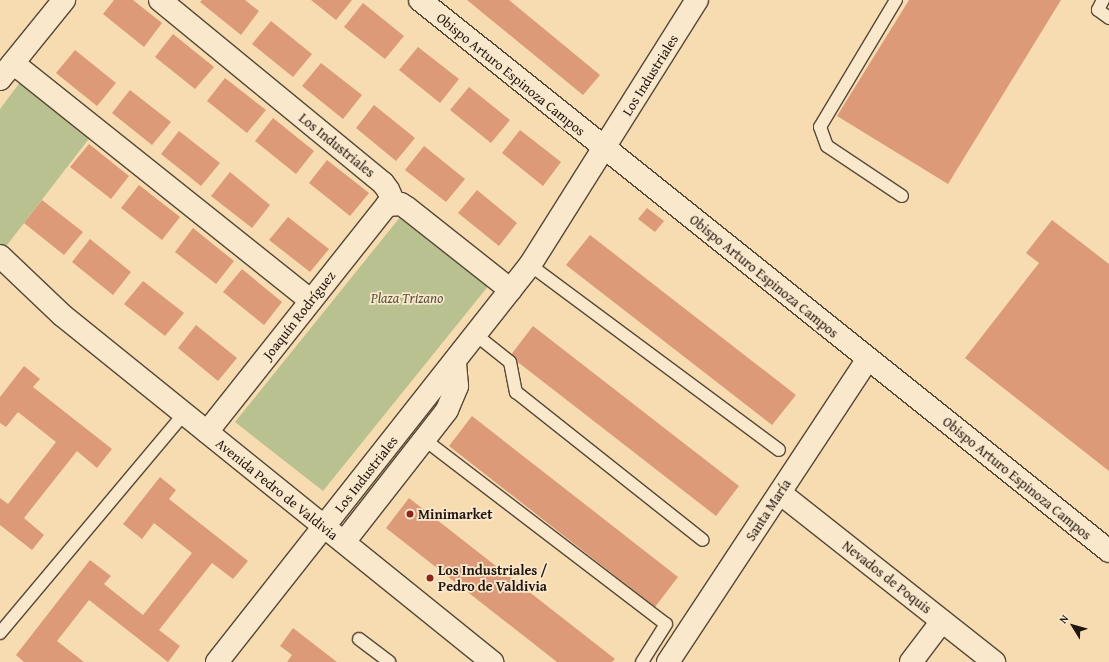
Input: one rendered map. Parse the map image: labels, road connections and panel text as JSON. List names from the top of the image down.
{
  "streets": {
    "street": [
      "Obispo Arturo Espinoza Campos",
      "Los Industriales",
      "Joaquín Rodríguez",
      "Avenida Pedro de Valdivia",
      "Santa María",
      "Nevados de Poquis"
    ]
  },
  "crossings": [
    ["Obispo Arturo Espinoza Campos", "Los Industriales"],
    ["Obispo Arturo Espinoza Campos", "Santa María"],
    ["Los Industriales", "Joaquín Rodríguez"],
    ["Los Industriales", "Avenida Pedro de Valdivia"],
    ["Joaquín Rodríguez", "Avenida Pedro de Valdivia"],
    ["Santa María", "Nevados de Poquis"]
  ],
  "parks": ["Plaza Trizano"],
  "places": ["Minimarket", "Los Industriales / Pedro de Valdivia"],
  "north": "top left"
}
